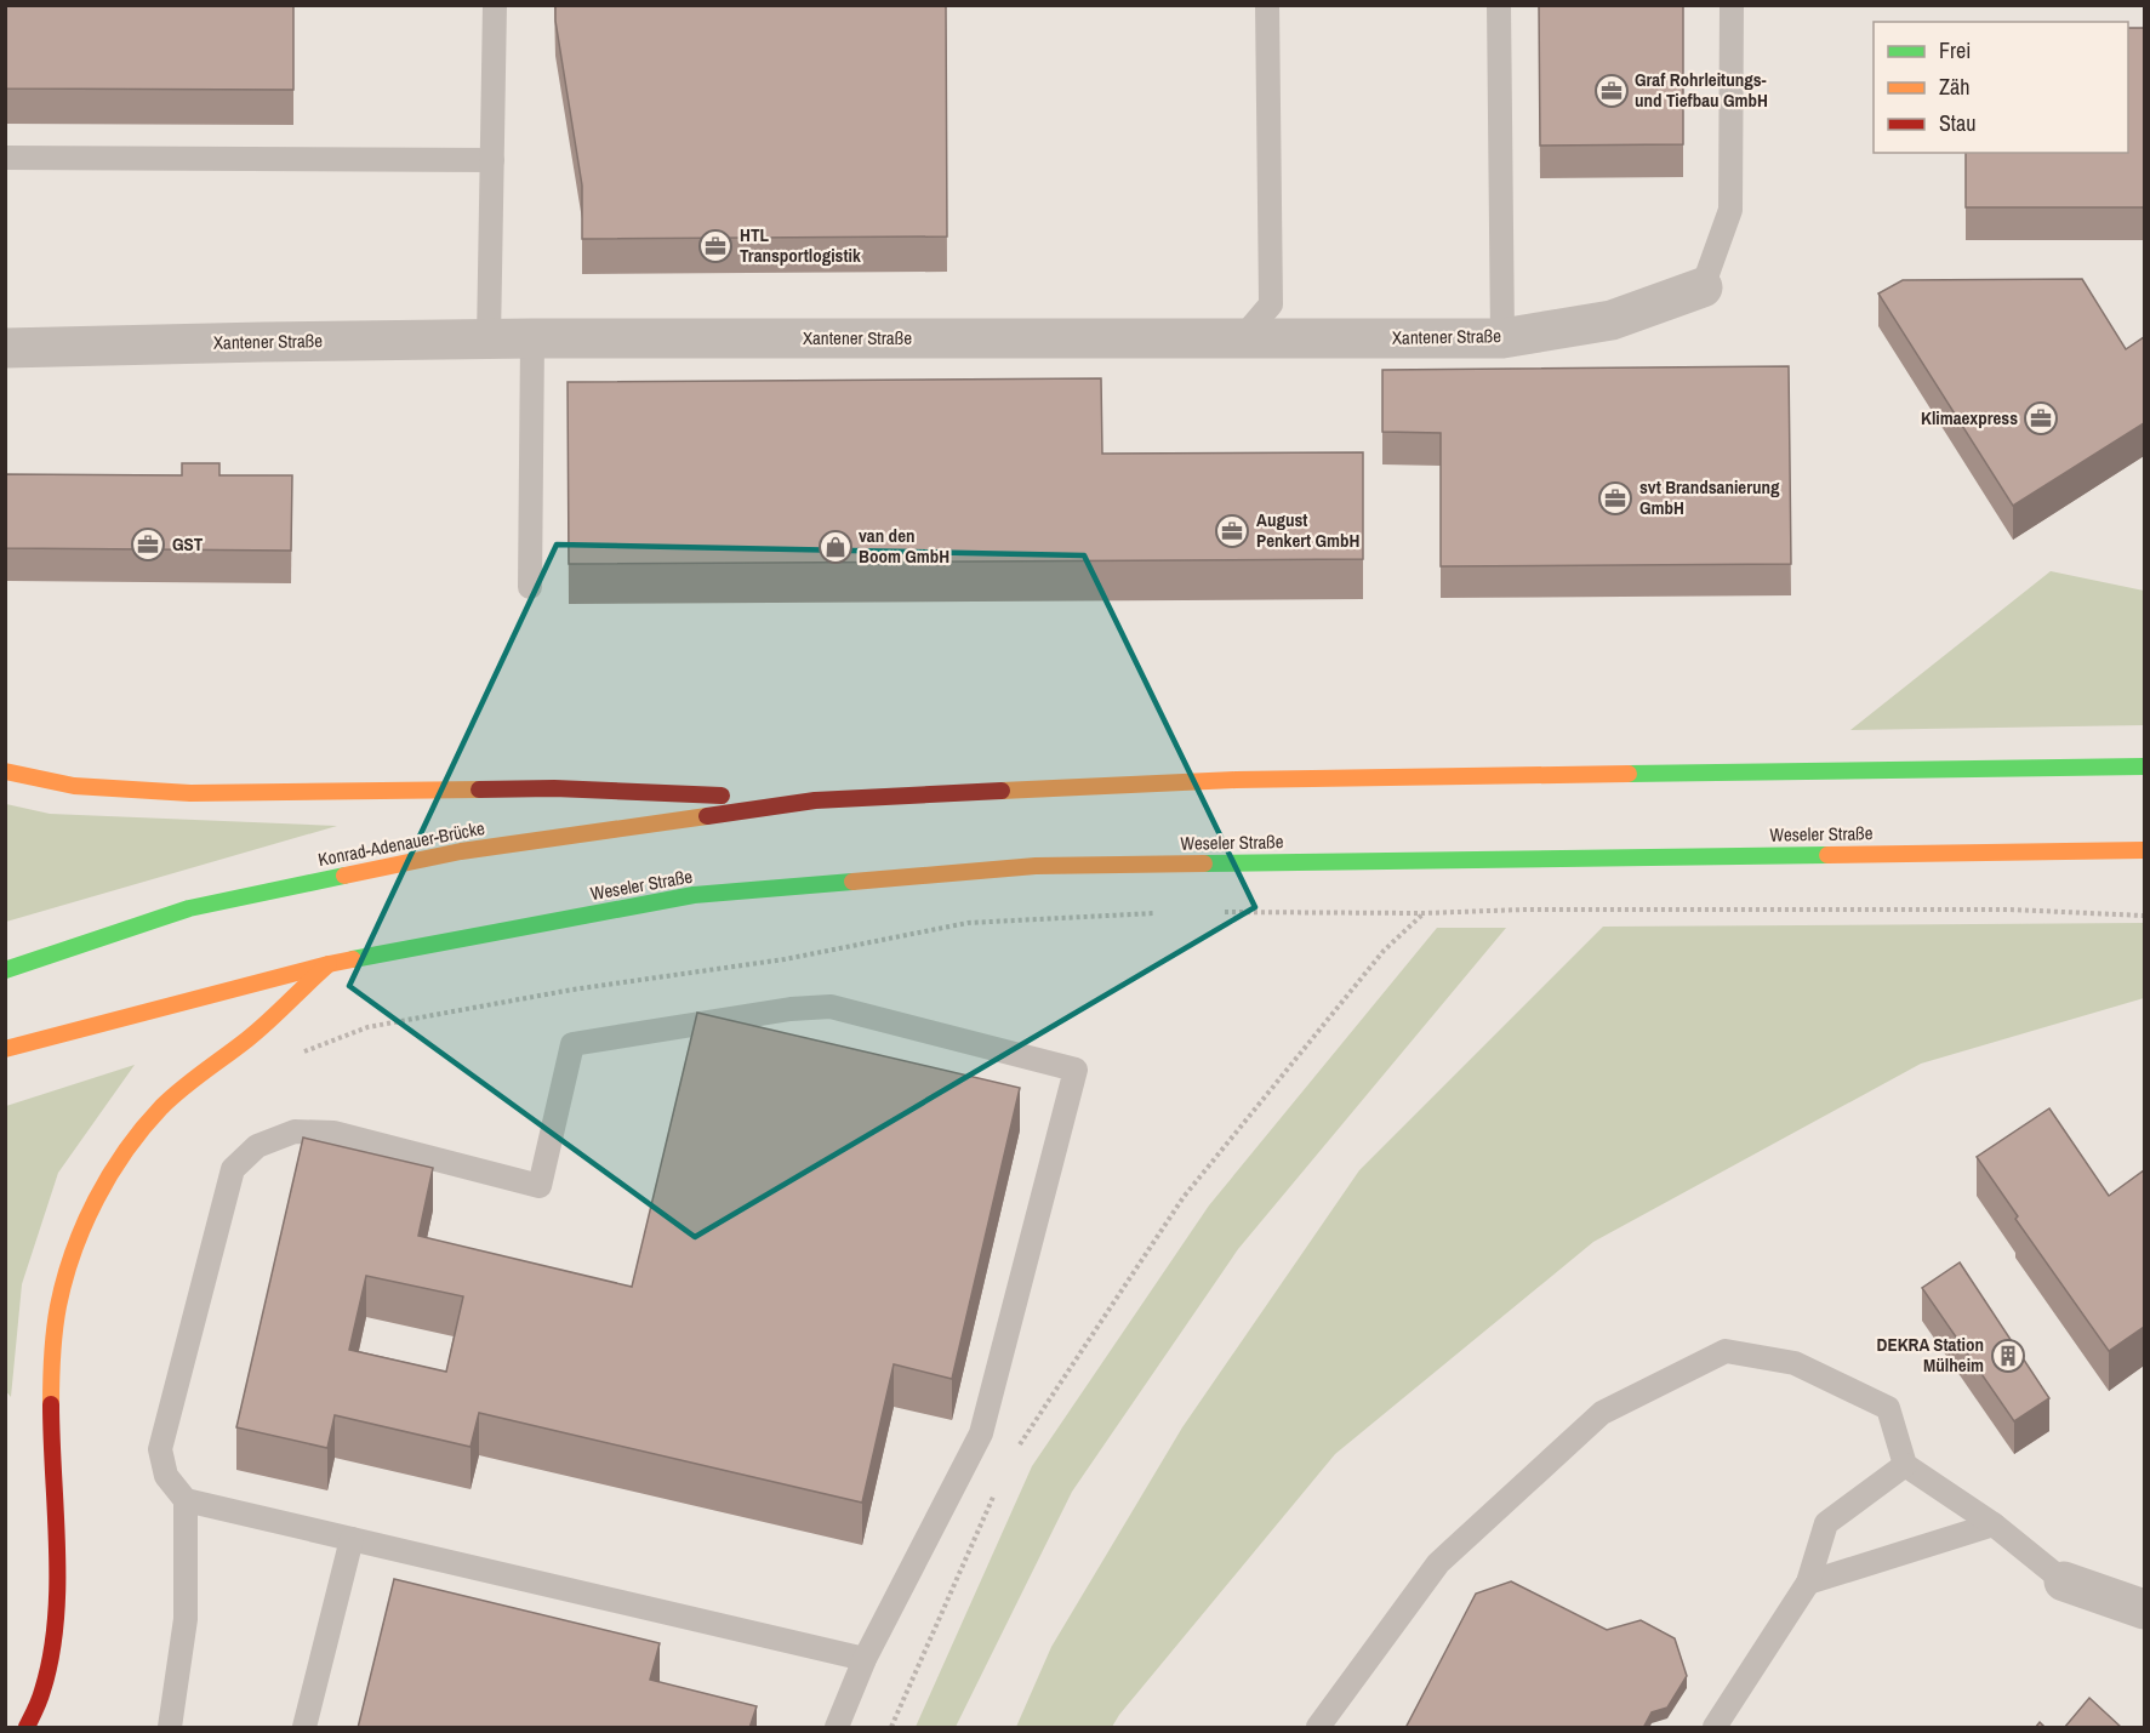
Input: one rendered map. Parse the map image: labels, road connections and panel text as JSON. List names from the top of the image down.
{
  "streets": {
    "main road": ["Weseler Straße", "Konrad-Adenauer-Brücke"],
    "street": ["Xantener Straße"]
  },
  "places": {
    "office": [
      "Graf Rohrleitungs- und Tiefbau GmbH",
      "HTL Transportlogistik",
      "Klimaexpress",
      "svt Brandsanierung GmbH",
      "August Penkert GmbH",
      "GST"
    ],
    "shop": ["van den Boom GmbH"],
    "building": ["DEKRA Station Mülheim"]
  },
  "legend": ["Frei", "Zäh", "Stau"]
}
